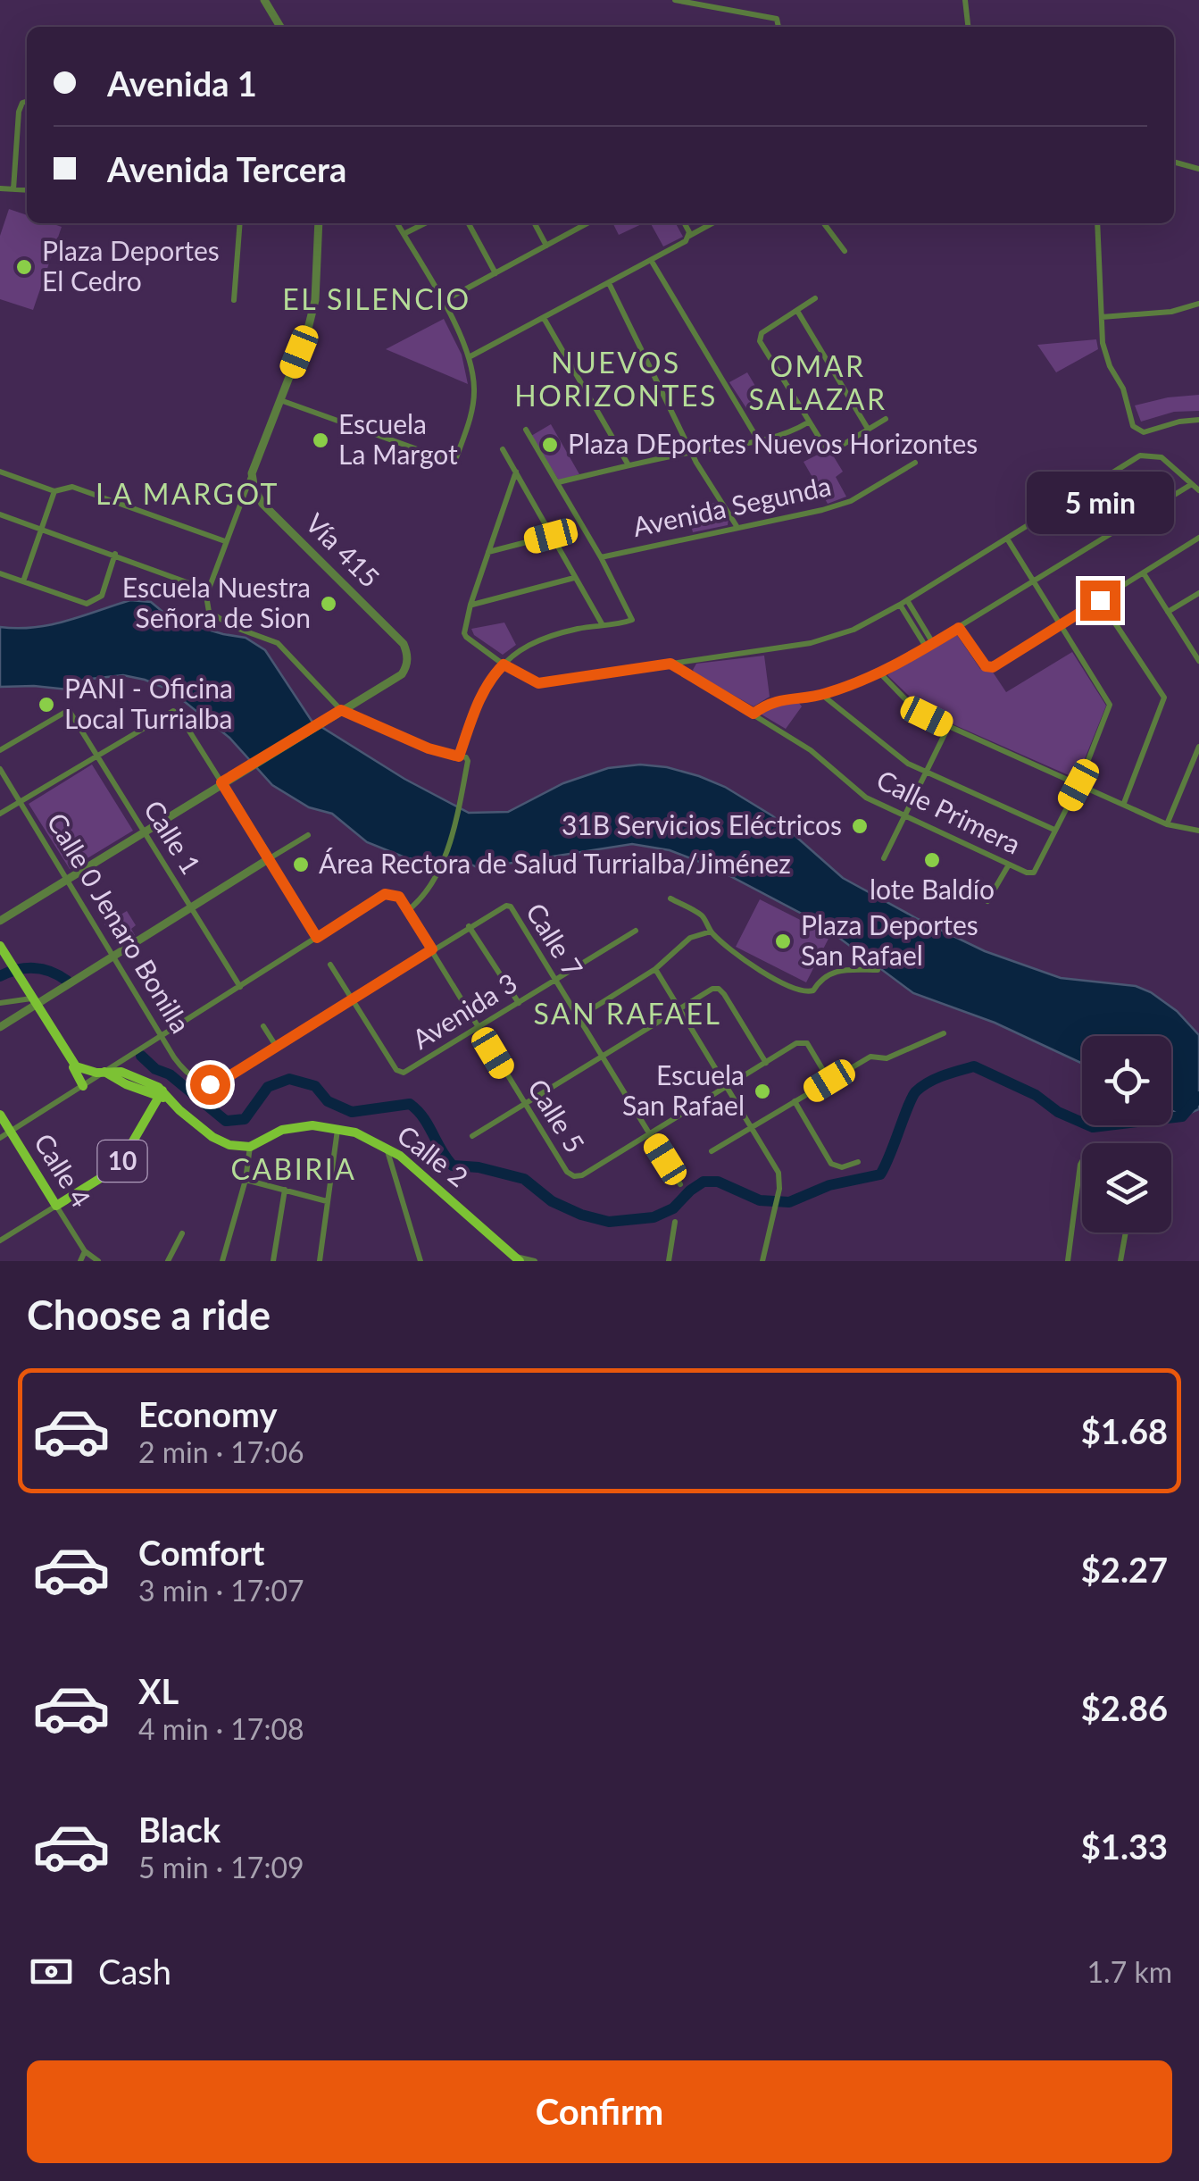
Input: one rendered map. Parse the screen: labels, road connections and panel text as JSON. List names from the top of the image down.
{
  "streets": {
    "main road": ["Calle 2", "10", "Calle 4"],
    "street": [
      "Avenida Segunda",
      "Vía 415",
      "Calle Primera",
      "Calle 1",
      "Calle 0 Jenaro Bonilla",
      "Calle 7",
      "Avenida 3",
      "Calle 5"
    ]
  },
  "crossings": [
    ["Vía 415", "Calle 1"],
    ["Vía 415", "Calle 0 Jenaro Bonilla"],
    ["Calle 7", "Avenida 3"],
    ["Calle 7", "Calle 5"],
    ["Avenida 3", "Calle 5"],
    ["10", "Calle 4"]
  ],
  "districts": [
    "EL SILENCIO",
    "NUEVOS HORIZONTES",
    "OMAR SALAZAR",
    "LA MARGOT",
    "SAN RAFAEL",
    "CABIRIA"
  ],
  "places": [
    "Plaza Deportes El Cedro",
    "Escuela La Margot",
    "Plaza DEportes Nuevos Horizontes",
    "Escuela Nuestra Señora de Sion",
    "PANI - Oficina Local Turrialba",
    "31B Servicios Eléctricos",
    "lote Baldío",
    "Área Rectora de Salud Turrialba/Jiménez",
    "Plaza Deportes San Rafael",
    "Escuela San Rafael"
  ],
  "page": {
    "banner": ["Avenida 1", "Avenida Tercera"],
    "bubble": "5 min",
    "heading": "Choose a ride",
    "list": [
      {
        "name": "Economy",
        "note": "2 min · 17:06",
        "value": "$1.68"
      },
      {
        "name": "Comfort",
        "note": "3 min · 17:07",
        "value": "$2.27"
      },
      {
        "name": "XL",
        "note": "4 min · 17:08",
        "value": "$2.86"
      },
      {
        "name": "Black",
        "note": "5 min · 17:09",
        "value": "$1.33"
      }
    ],
    "pay": ["Cash", "1.7 km"],
    "buttons": "Confirm"
  }
}
